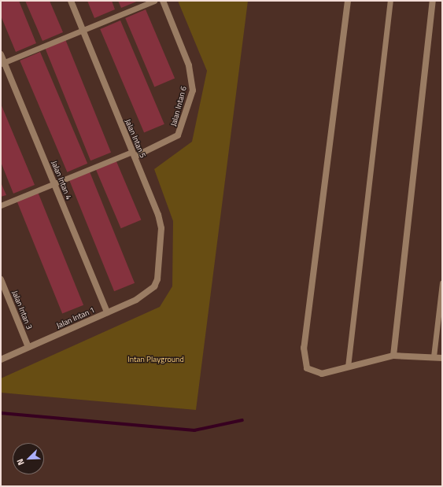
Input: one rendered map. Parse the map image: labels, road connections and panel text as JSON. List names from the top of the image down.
{
  "streets": {
    "street": [
      "Jalan Intan 6",
      "Jalan Intan 5",
      "Jalan Intan 4",
      "Jalan Intan 3",
      "Jalan Intan 1"
    ]
  },
  "crossings": [
    ["Jalan Intan 6", "Jalan Intan 5"],
    ["Jalan Intan 5", "Jalan Intan 1"],
    ["Jalan Intan 4", "Jalan Intan 1"],
    ["Jalan Intan 3", "Jalan Intan 1"]
  ],
  "parks": ["Intan Playground"],
  "north": "bottom left"
}
